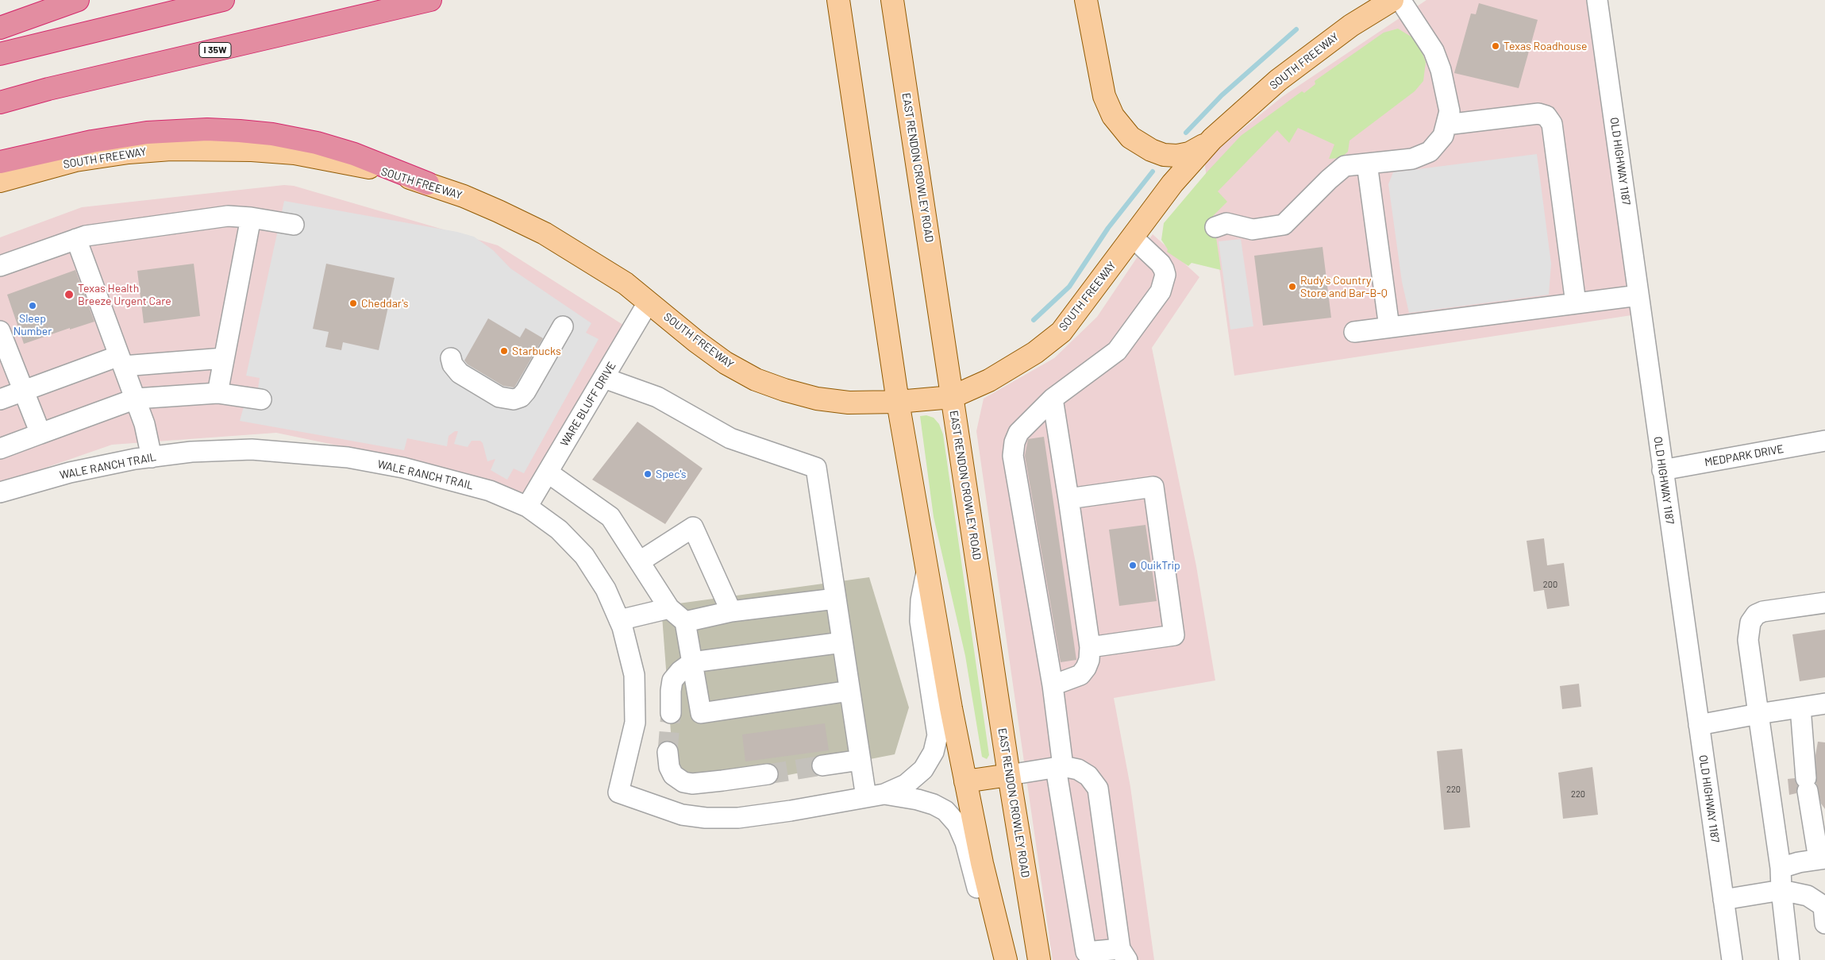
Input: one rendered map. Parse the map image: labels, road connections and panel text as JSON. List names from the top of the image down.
{
  "streets": {
    "highway": ["I 35W"],
    "main road": ["SOUTH FREEWAY", "EAST RENDON CROWLEY ROAD"],
    "street": [
      "OLD HIGHWAY 1187",
      "WARE BLUFF DRIVE",
      "MEDPARK DRIVE",
      "WALE RANCH TRAIL"
    ]
  },
  "crossings": [
    ["SOUTH FREEWAY", "EAST RENDON CROWLEY ROAD"],
    ["SOUTH FREEWAY", "WARE BLUFF DRIVE"],
    ["OLD HIGHWAY 1187", "MEDPARK DRIVE"],
    ["WARE BLUFF DRIVE", "WALE RANCH TRAIL"]
  ],
  "places": [
    "Texas Roadhouse",
    "Rudy's Country Store and Bar-B-Q",
    "Texas Health Breeze Urgent Care",
    "Cheddar's",
    "Sleep Number",
    "Starbucks",
    "Spec's",
    "QuikTrip"
  ],
  "house_numbers": ["200", "220", "220"]
}
